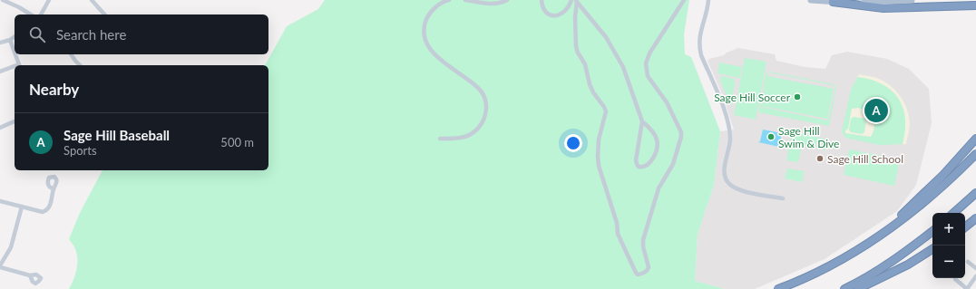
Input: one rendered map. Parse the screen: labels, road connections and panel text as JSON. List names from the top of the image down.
{
  "places": ["Sage Hill Soccer", "Sage Hill Swim & Dive", "Sage Hill School"],
  "page": {
    "search": "Search here",
    "heading": "Nearby",
    "pins": "A",
    "list": [
      {
        "mark": "A",
        "name": "Sage Hill Baseball",
        "note": "Sports",
        "value": "500 m"
      }
    ],
    "map_buttons": ["+", "−"]
  }
}
